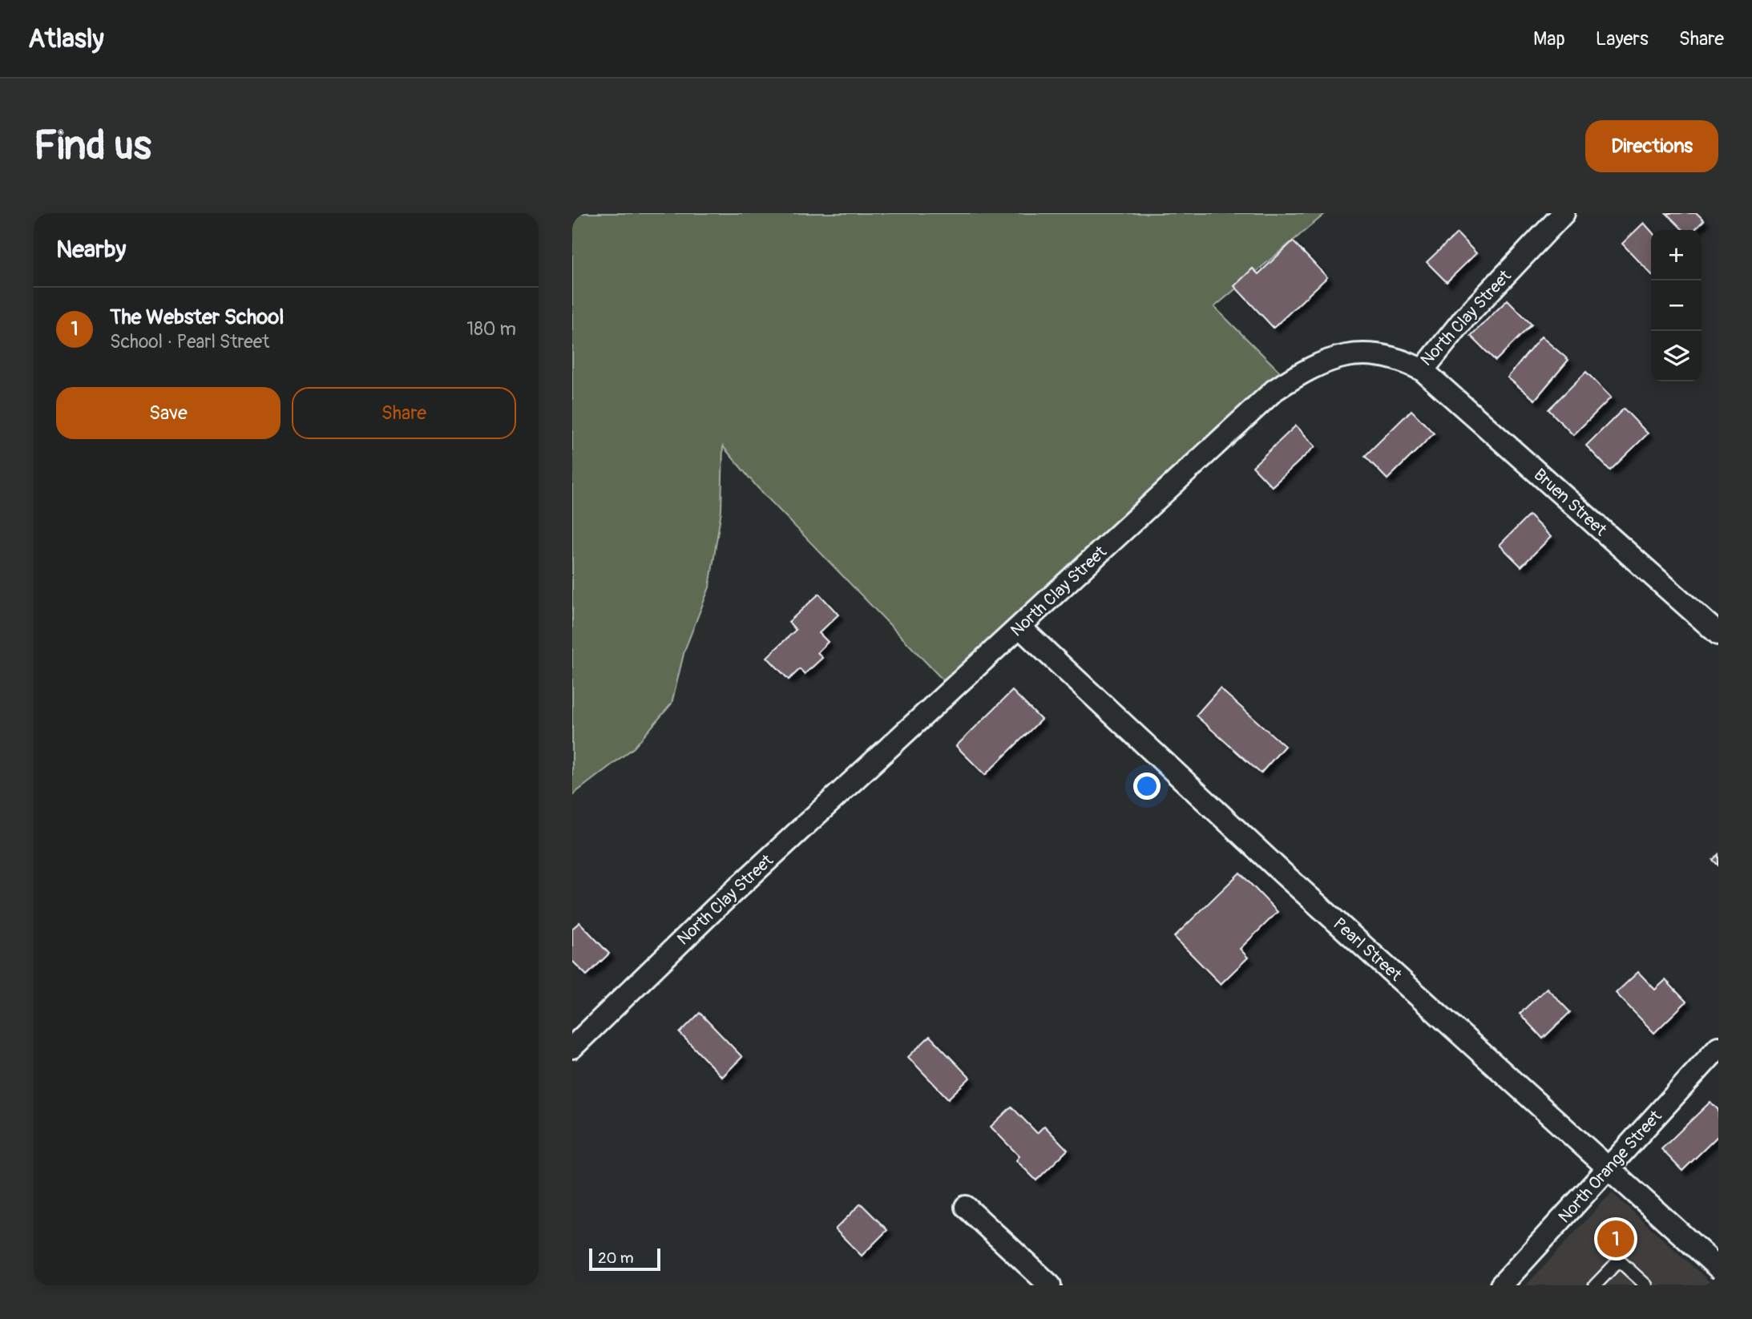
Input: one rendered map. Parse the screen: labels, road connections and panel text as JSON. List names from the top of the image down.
{
  "streets": {
    "street": [
      "North Clay Street",
      "Bruen Street",
      "Pearl Street",
      "North Orange Street"
    ]
  },
  "crossings": [
    ["North Clay Street", "Bruen Street"],
    ["North Clay Street", "Pearl Street"],
    ["Pearl Street", "North Orange Street"]
  ],
  "scale_bar": "20 m",
  "page": {
    "header": "Atlasly",
    "nav": ["Map", "Layers", "Share"],
    "buttons": [
      "Directions",
      ["Save", "Share"]
    ],
    "title": "Find us",
    "heading": "Nearby",
    "map_buttons": ["+", "−"],
    "list": [
      {
        "mark": "1",
        "name": "The Webster School",
        "note": "School · Pearl Street",
        "value": "180 m"
      }
    ],
    "pins": "1",
    "scale": "20 m"
  }
}
